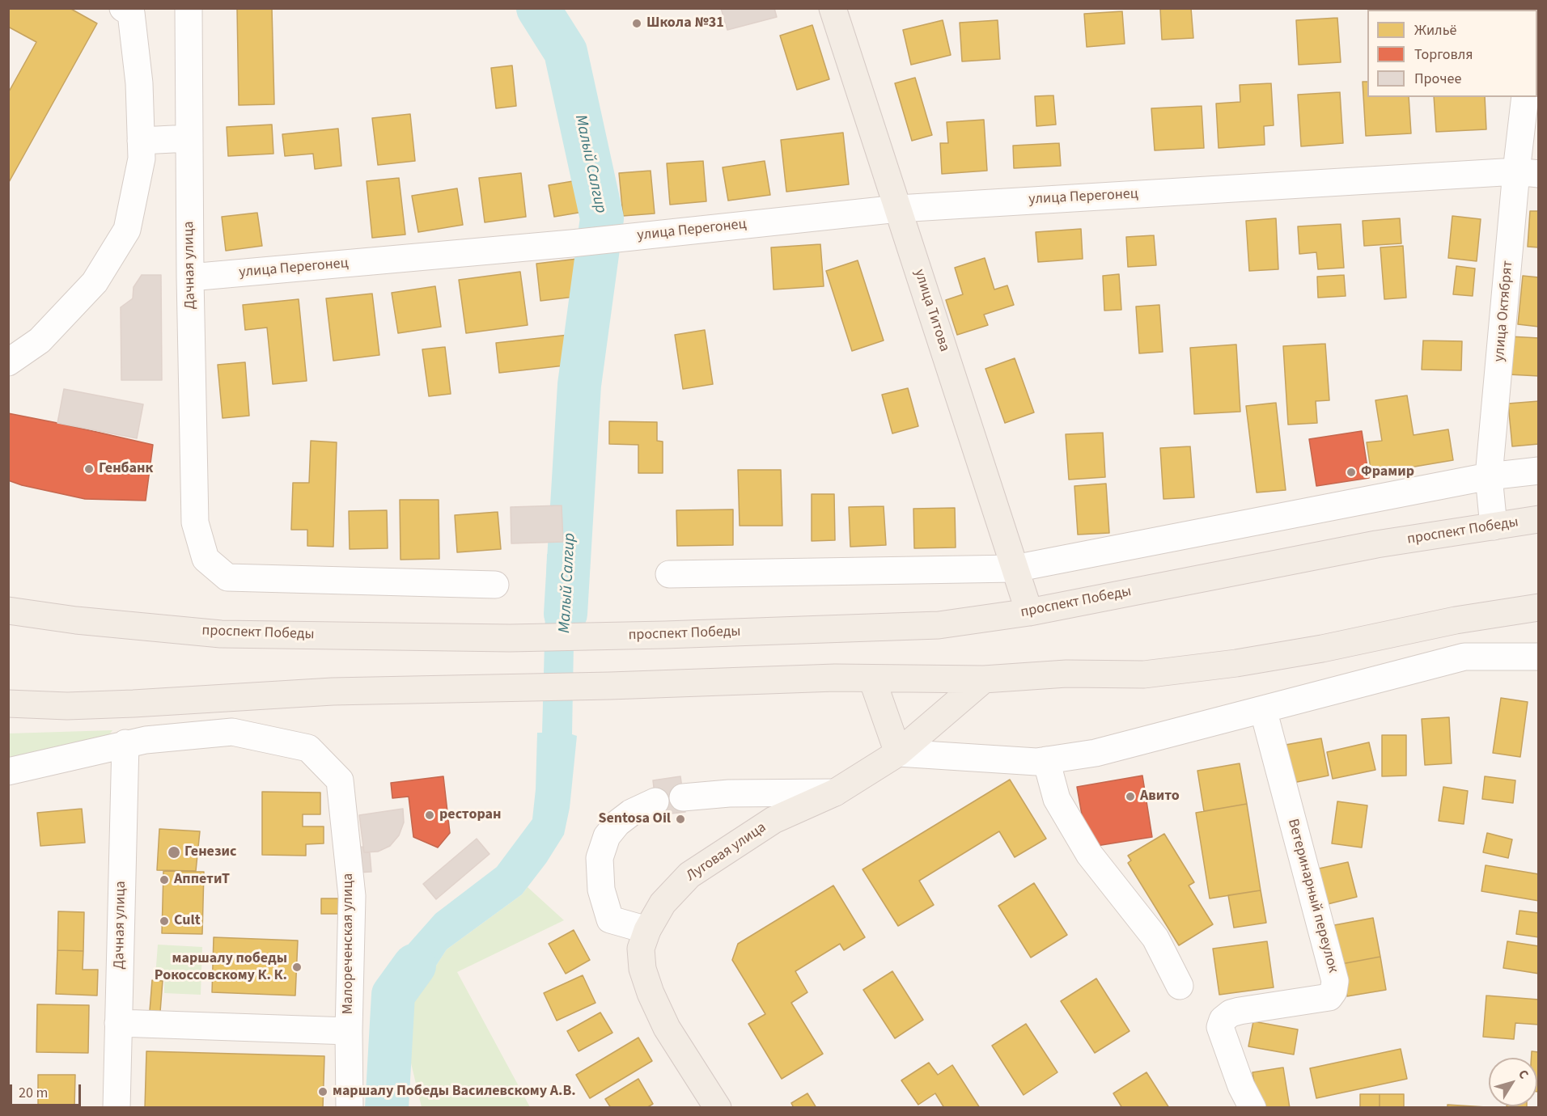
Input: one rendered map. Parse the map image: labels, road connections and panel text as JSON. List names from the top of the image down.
{
  "streets": {
    "main road": ["улица Титова", "проспект Победы", "Луговая улица"],
    "street": [
      "улица Перегонец",
      "Дачная улица",
      "улица Октябрят",
      "Ветеринарный переулок",
      "Малореченская улица"
    ]
  },
  "crossings": [
    ["улица Перегонец", "Дачная улица"],
    ["улица Перегонец", "улица Титова"],
    ["улица Перегонец", "улица Октябрят"],
    ["Дачная улица", "Малореченская улица"],
    ["улица Титова", "проспект Победы"],
    ["улица Октябрят", "проспект Победы"]
  ],
  "water": ["Малый Салгир"],
  "places": [
    "Школа №31",
    "Генбанк",
    "Фрамир",
    "Авито",
    "ресторан",
    "Sentosa Oil",
    "Генезис",
    "АппетиТ",
    "Cult",
    "маршалу победы Рокоссовскому К. К.",
    "маршалу Победы Василевскому А.В."
  ],
  "legend": ["Жильё", "Торговля", "Прочее"],
  "scale_bar": "20 m",
  "north": "top right"
}
